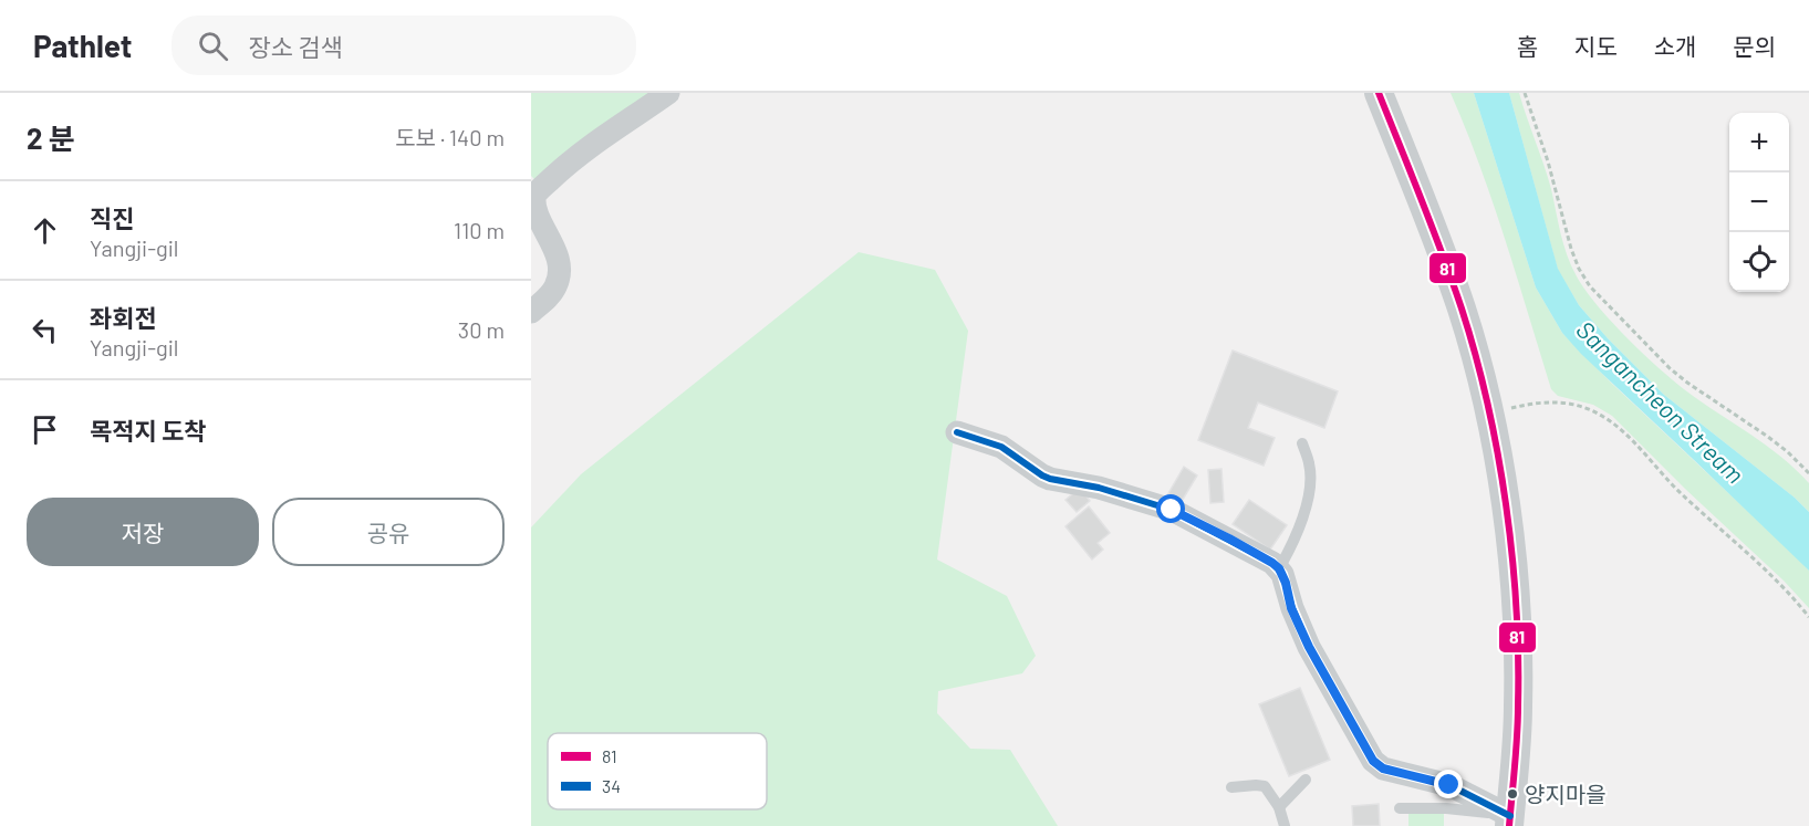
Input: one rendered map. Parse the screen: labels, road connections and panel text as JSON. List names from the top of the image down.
{
  "water": ["Sangancheon Stream"],
  "places": ["양지마을"],
  "lines": ["transit line 81", "transit line 34"],
  "legend": ["81", "34"],
  "page": {
    "header": "Pathlet",
    "search": "장소 검색",
    "nav": [
      "홈",
      "지도",
      "소개",
      "문의"
    ],
    "heading": ["2 분", "도보 · 140 m"],
    "map_buttons": ["+", "−"],
    "list": [
      ["직진", "Yangji-gil", "110 m"],
      ["좌회전", "Yangji-gil", "30 m"],
      "목적지 도착"
    ],
    "buttons": ["저장", "공유"]
  }
}
